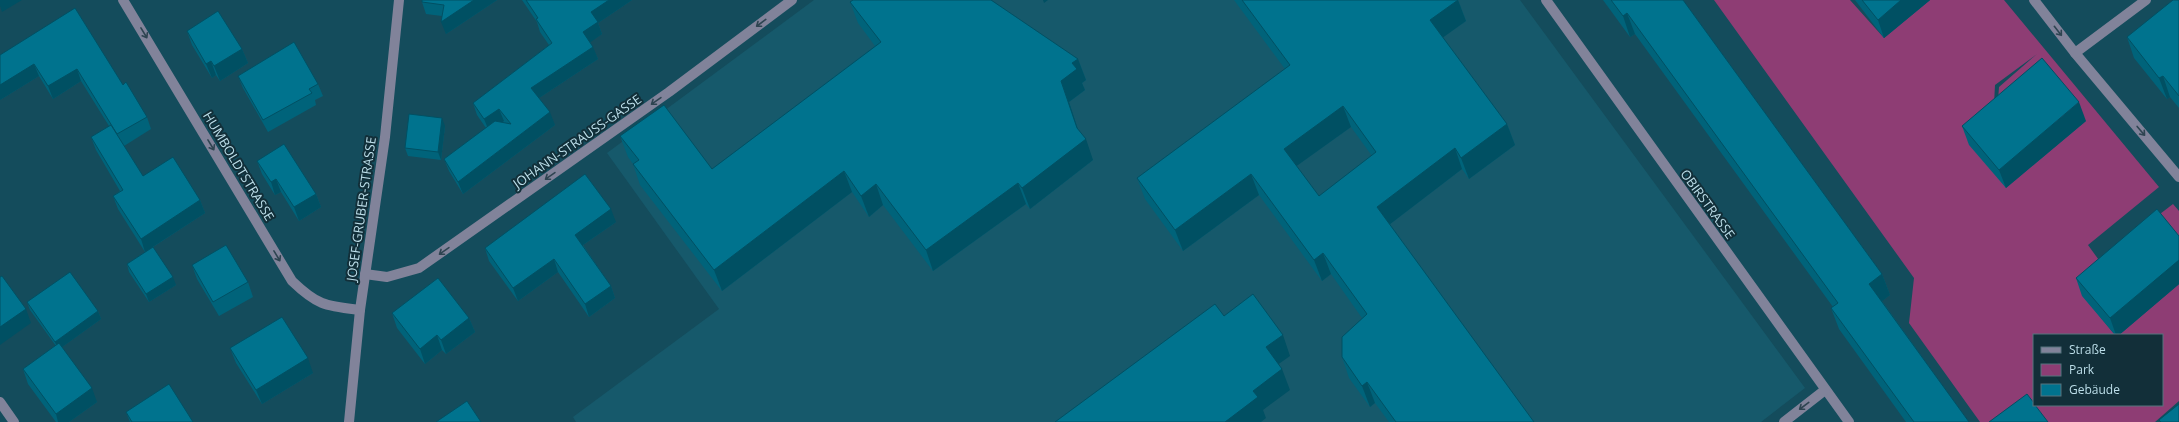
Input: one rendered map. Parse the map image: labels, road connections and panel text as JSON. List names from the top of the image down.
{
  "streets": {
    "street": [
      "JOHANN-STRAUSS-GASSE",
      "HUMBOLDTSTRASSE",
      "OBIRSTRASSE",
      "JOSEF-GRUBER-STRASSE"
    ]
  },
  "crossings": [
    ["JOHANN-STRAUSS-GASSE", "JOSEF-GRUBER-STRASSE"],
    ["HUMBOLDTSTRASSE", "JOSEF-GRUBER-STRASSE"]
  ],
  "one_way": ["JOHANN-STRAUSS-GASSE", "HUMBOLDTSTRASSE"],
  "legend": ["Straße", "Park", "Gebäude"]
}
